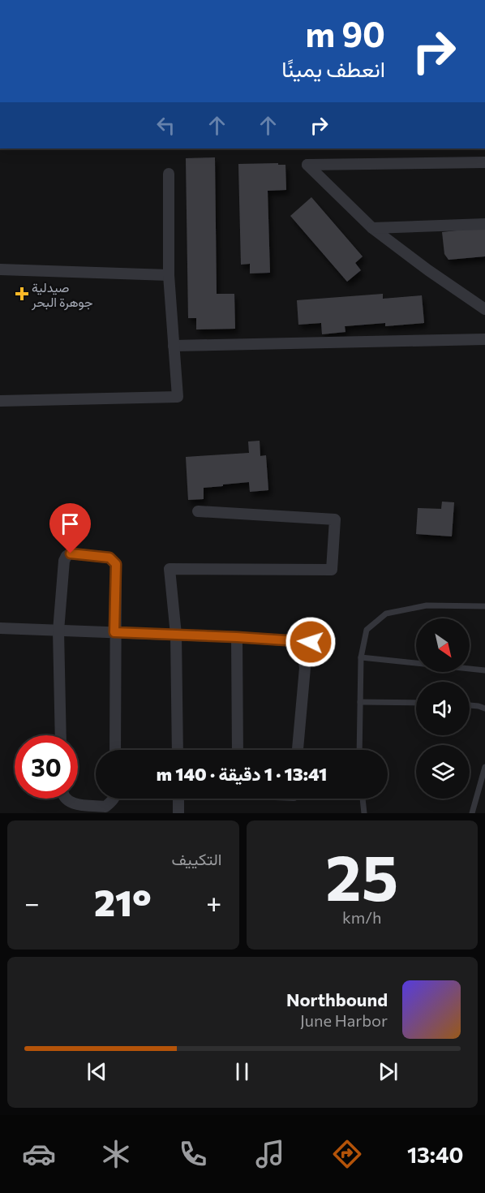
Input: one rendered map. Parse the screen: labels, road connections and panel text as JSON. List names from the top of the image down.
{
  "places": {
    "health": ["صيدلية جوهرة البحر"]
  },
  "north": "bottom right",
  "page": {
    "turn": ["90 m", "انعطف يمينًا"],
    "limit": "30",
    "trip": "13:41 · 1 دقيقة · 140 m",
    "tile": [
      ["25", "km/h"],
      "التكييف"
    ],
    "heat": ["−", "21°", "+"],
    "song": ["Northbound", "June Harbor"],
    "tabs": "13:40"
  }
}
